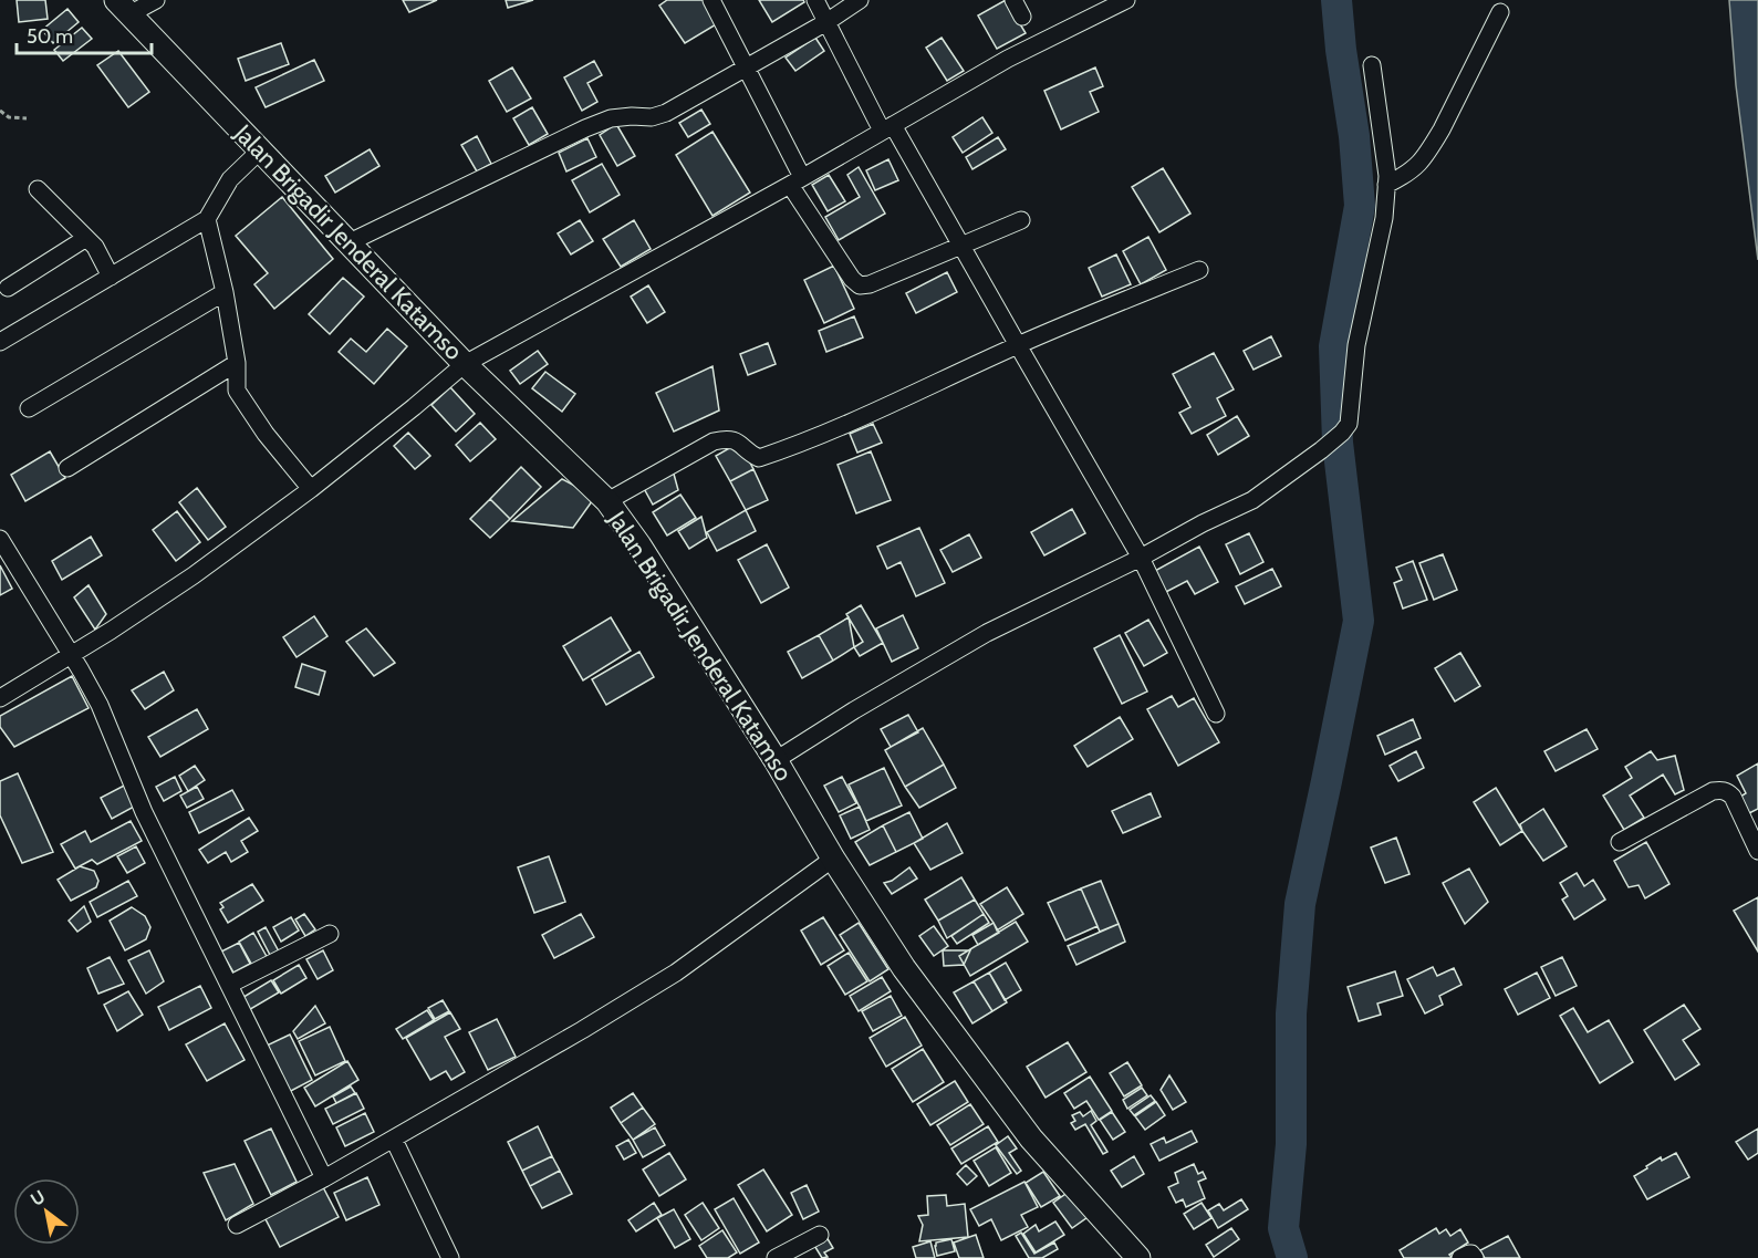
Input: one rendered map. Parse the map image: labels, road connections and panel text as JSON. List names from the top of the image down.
{
  "streets": {
    "main road": ["Jalan Brigadir Jenderal Katamso"]
  },
  "scale_bar": "50 m",
  "north": "top left"
}
